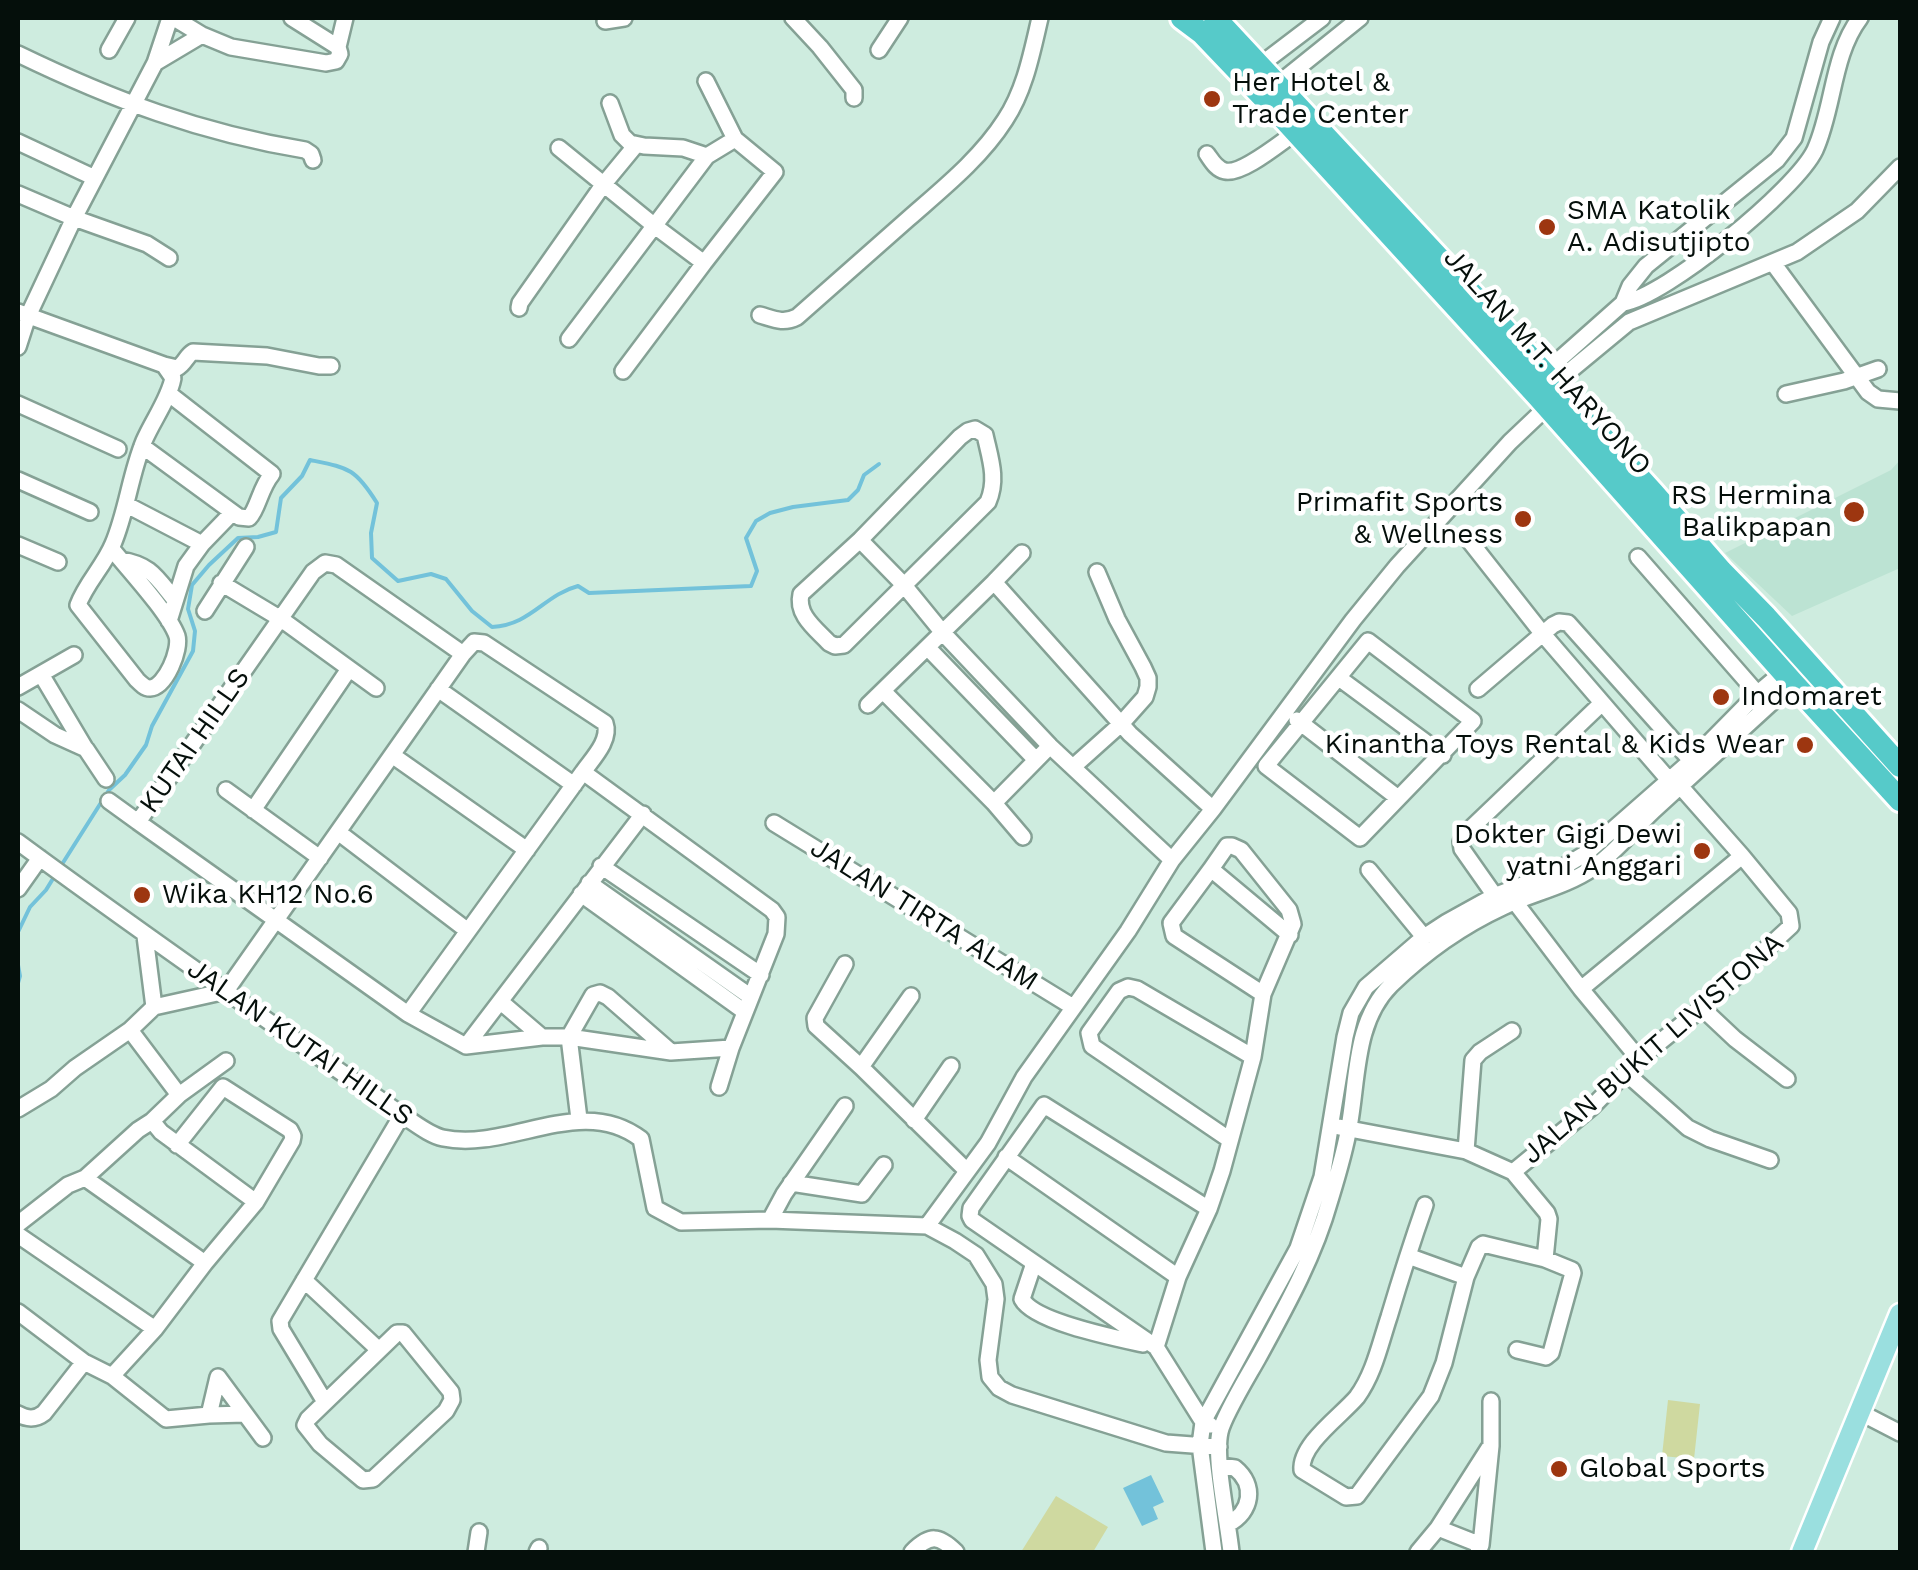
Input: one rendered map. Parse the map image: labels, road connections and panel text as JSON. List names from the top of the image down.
{
  "streets": {
    "highway": ["JALAN M.T. HARYONO"],
    "street": [
      "KUTAI HILLS",
      "JALAN TIRTA ALAM",
      "JALAN KUTAI HILLS",
      "JALAN BUKIT LIVISTONA"
    ]
  },
  "places": [
    "Her Hotel & Trade Center",
    "SMA Katolik A. Adisutjipto",
    "RS Hermina Balikpapan",
    "Primafit Sports & Wellness",
    "Indomaret",
    "Kinantha Toys Rental & Kids Wear",
    "Dokter Gigi Dewi yatni Anggari",
    "Wika KH12 No.6",
    "Global Sports"
  ]
}
